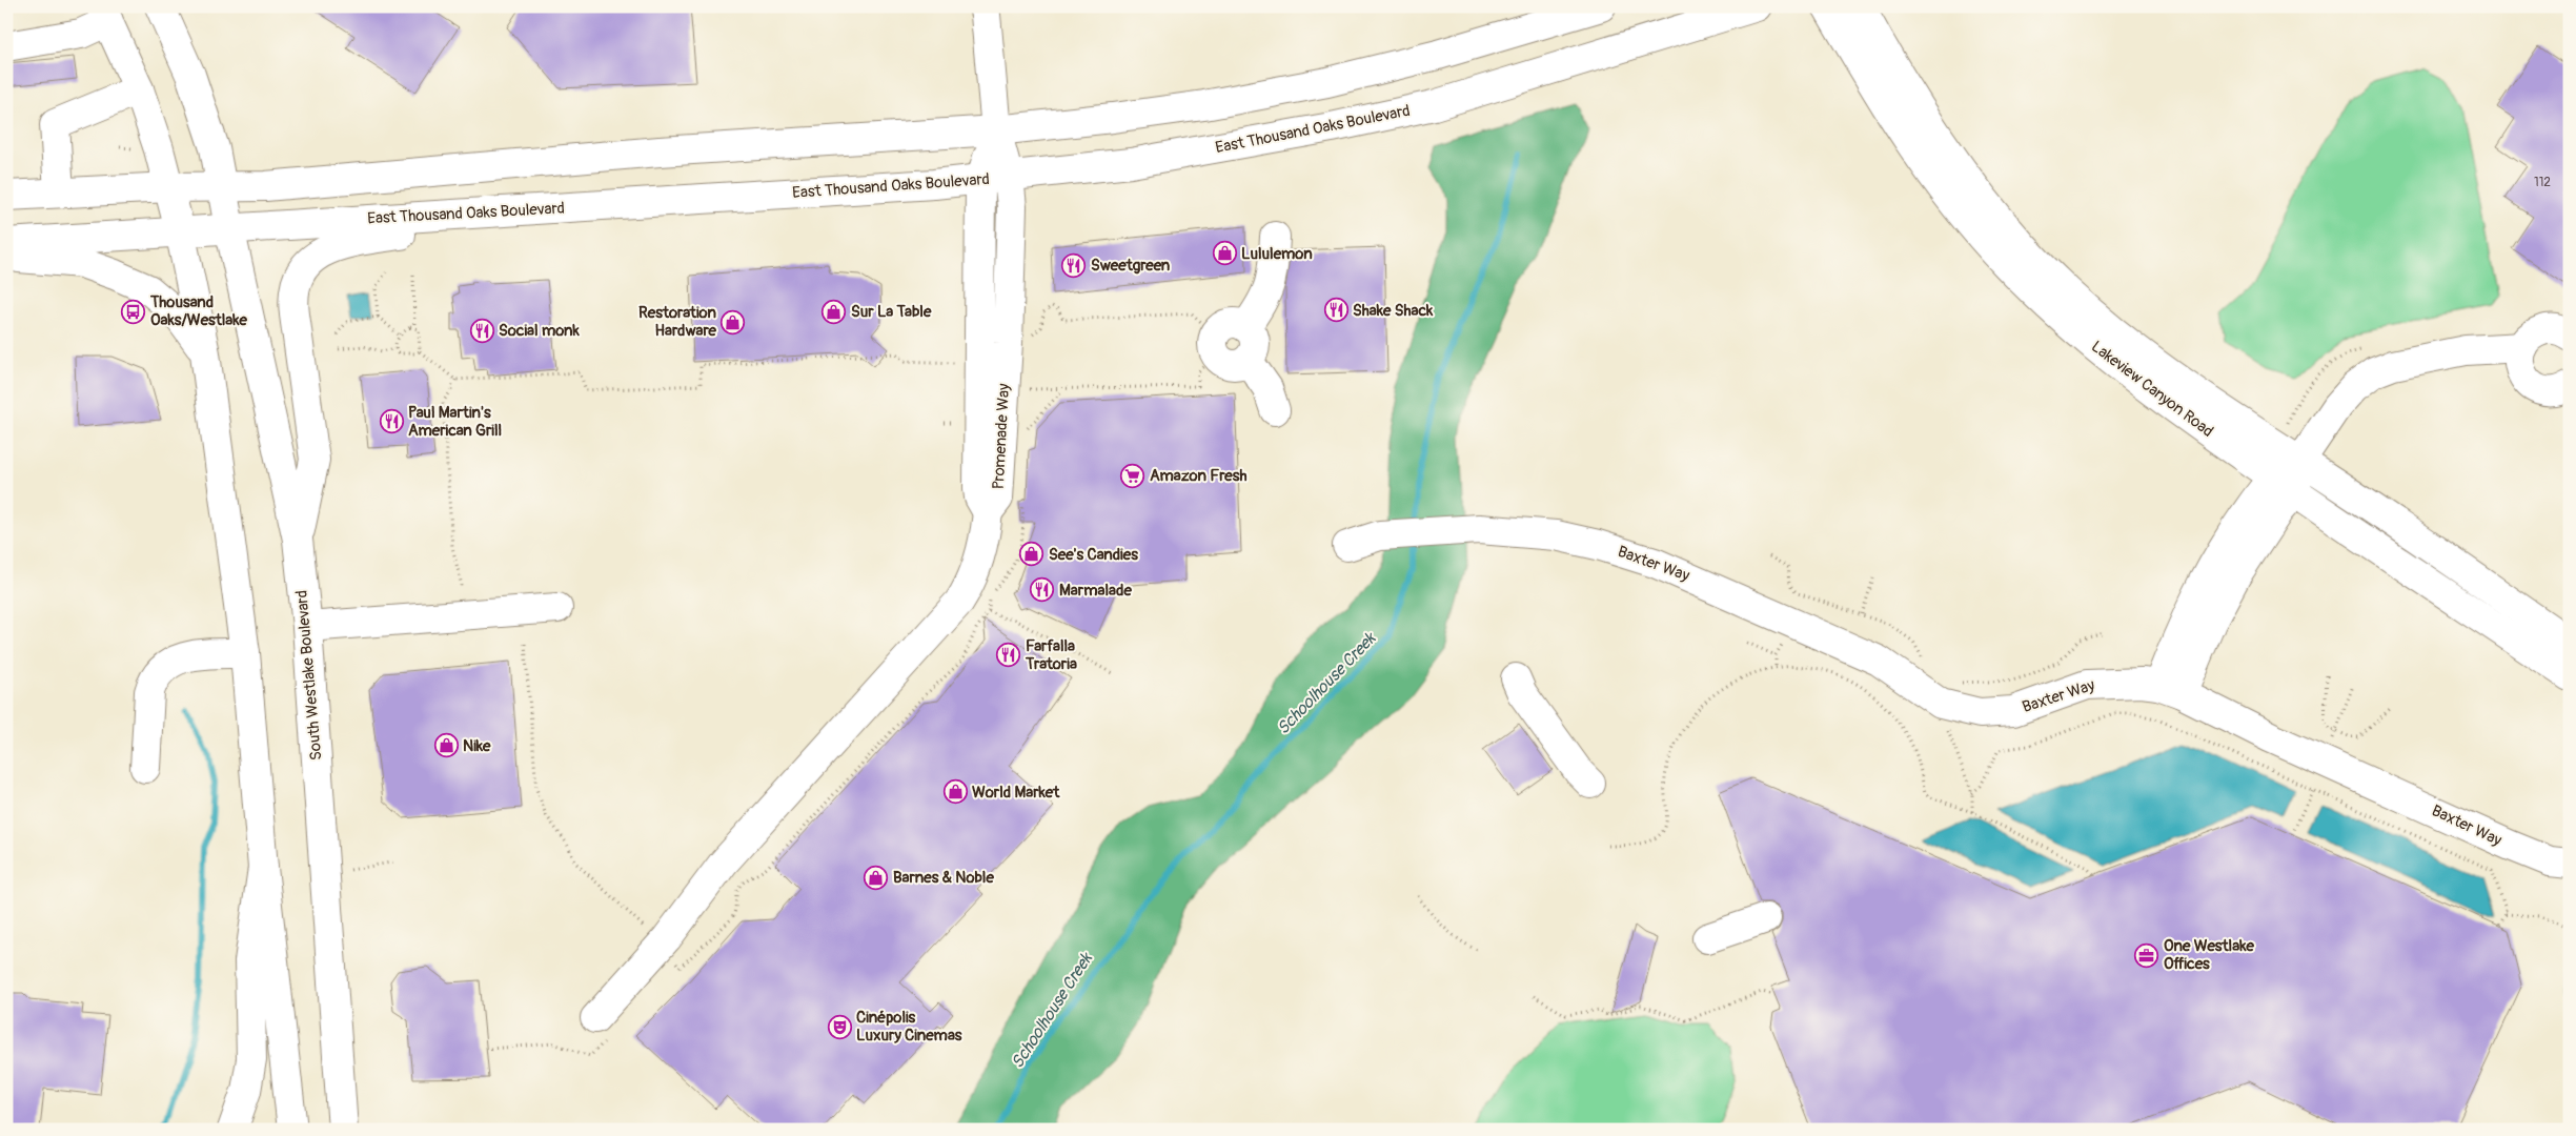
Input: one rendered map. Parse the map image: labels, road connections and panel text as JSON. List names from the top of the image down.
{
  "streets": {
    "main road": [
      "East Thousand Oaks Boulevard",
      "Lakeview Canyon Road",
      "Promenade Way",
      "Baxter Way",
      "South Westlake Boulevard"
    ]
  },
  "crossings": [
    ["East Thousand Oaks Boulevard", "Promenade Way"],
    ["East Thousand Oaks Boulevard", "South Westlake Boulevard"]
  ],
  "water": ["Schoolhouse Creek"],
  "places": {
    "shop": [
      "Lululemon",
      "Sur La Table",
      "Restoration Hardware",
      "See's Candies",
      "Nike",
      "World Market",
      "Barnes & Noble"
    ],
    "restaurant": [
      "Sweetgreen",
      "Shake Shack",
      "Social monk",
      "Paul Martin's American Grill",
      "Marmalade",
      "Farfalla Tratoria"
    ],
    "bus stop": ["Thousand Oaks/Westlake"],
    "supermarket": ["Amazon Fresh"],
    "office": ["One Westlake Offices"],
    "theatre": ["Cinépolis Luxury Cinemas"]
  },
  "house_numbers": ["112"]
}
